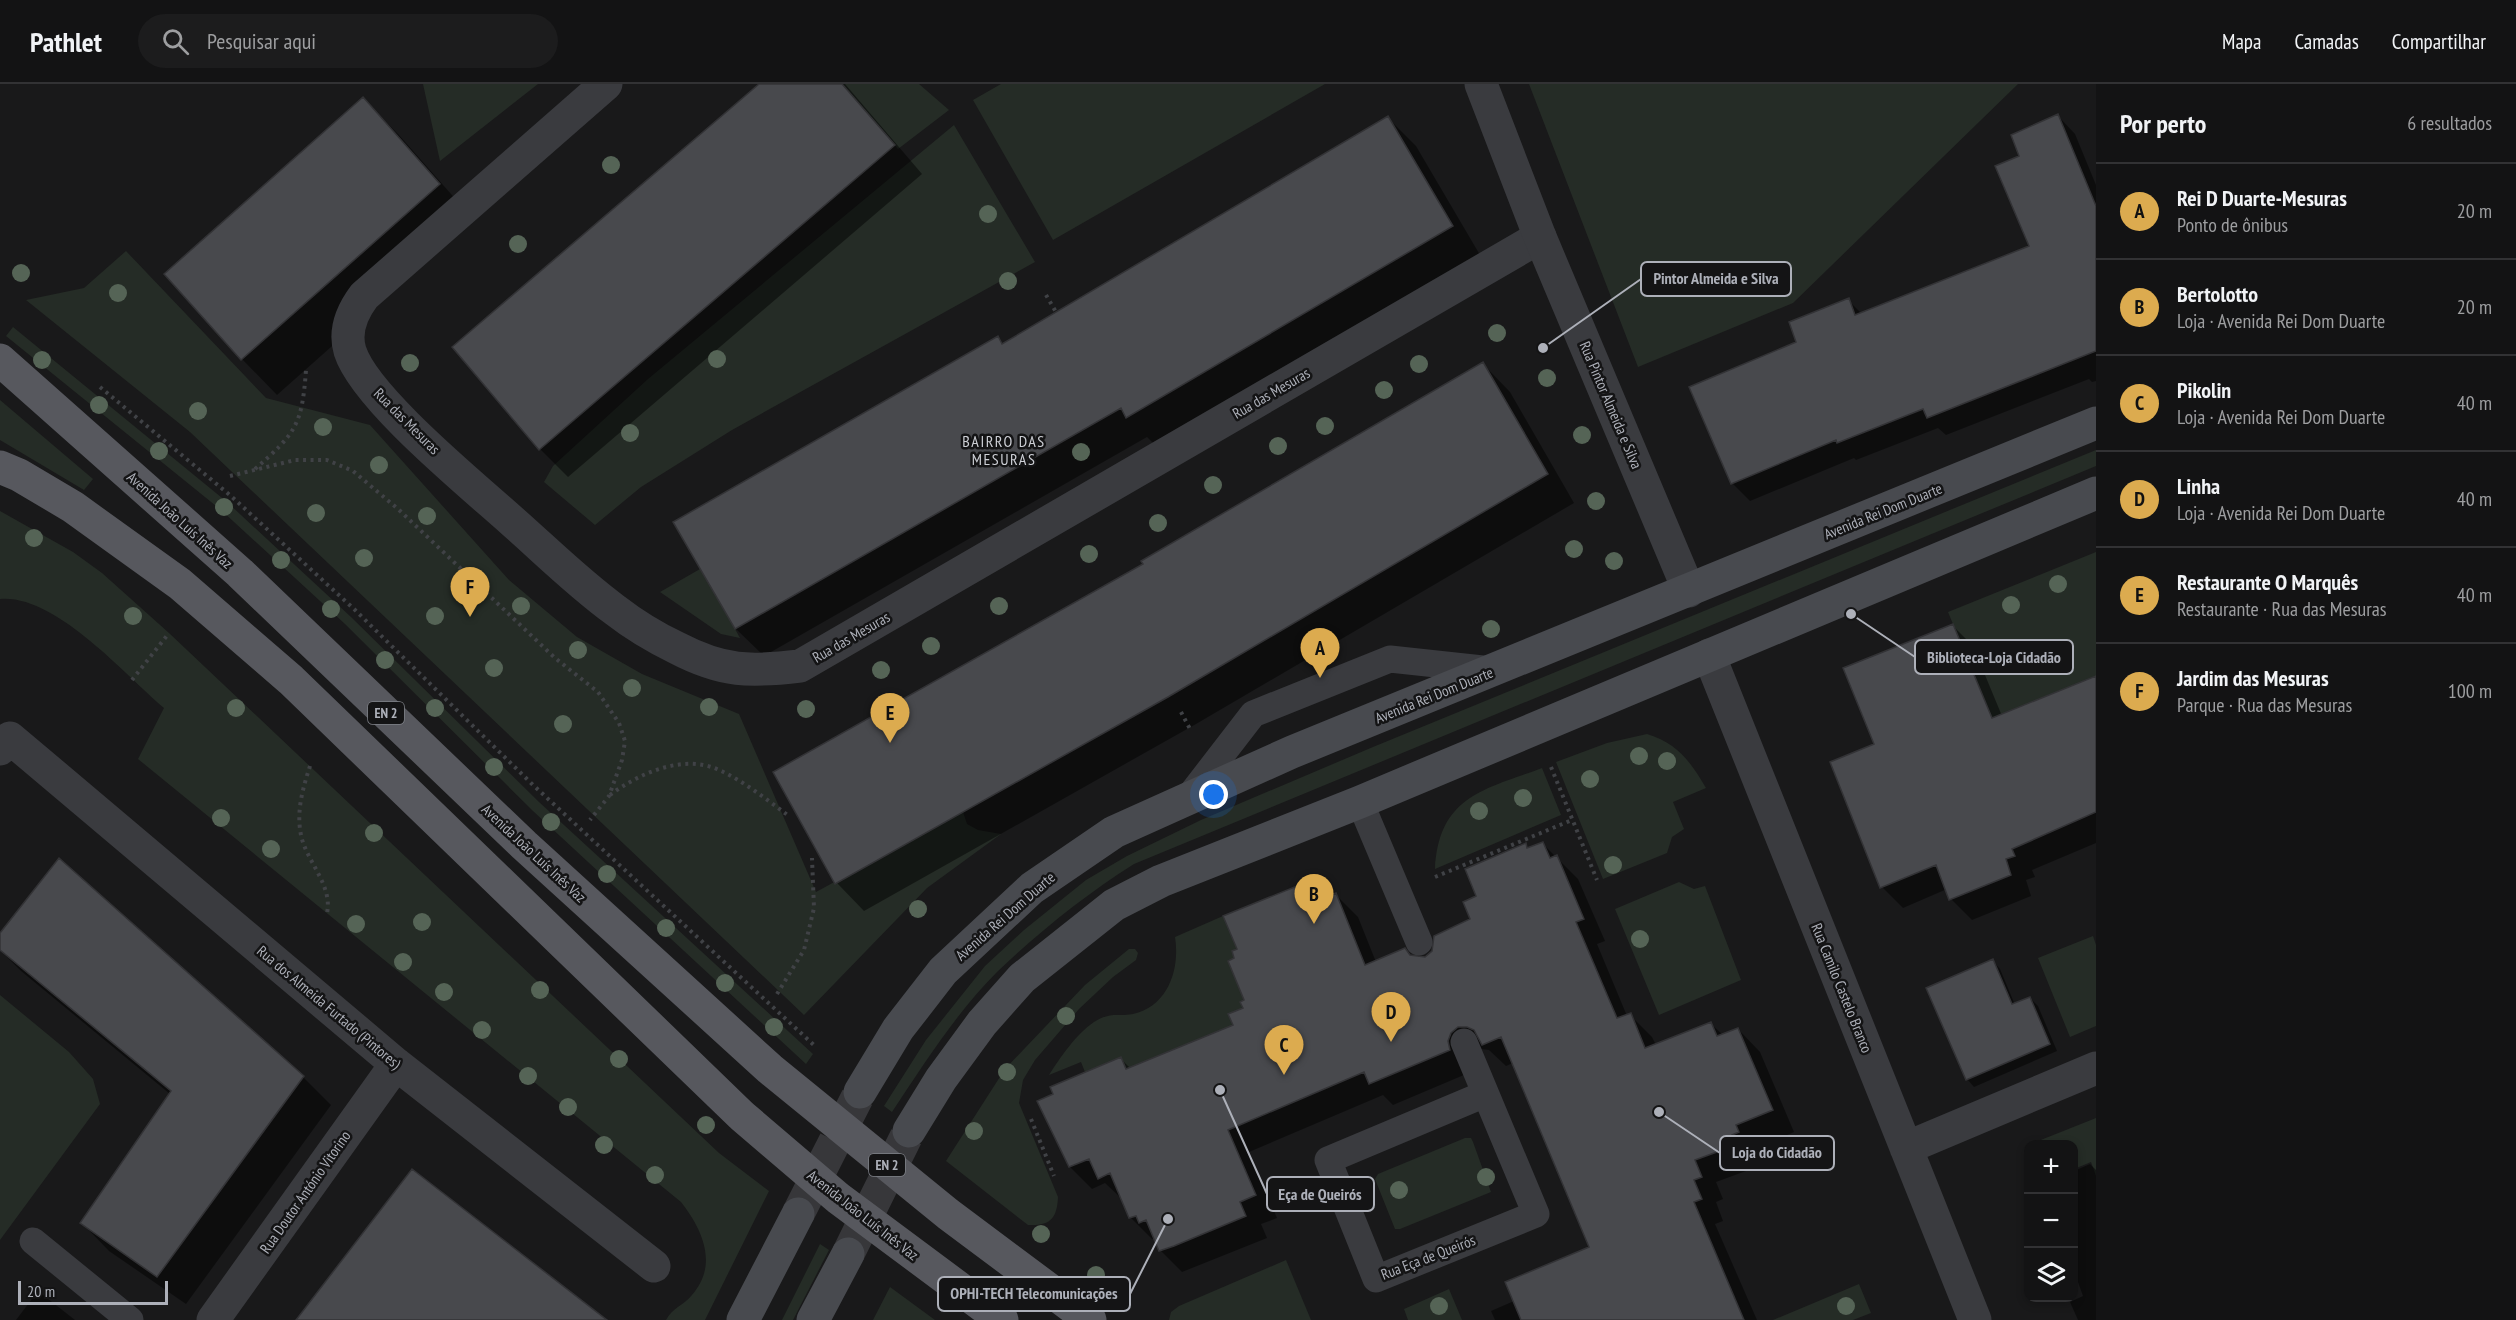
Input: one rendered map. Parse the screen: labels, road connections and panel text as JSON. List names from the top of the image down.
{
  "streets": {
    "main road": ["Avenida Rei Dom Duarte", "Avenida João Luís Inês Vaz", "EN 2"],
    "street": [
      "Rua das Mesuras",
      "Rua Pintor Almeida e Silva",
      "Rua Camilo Castelo Branco",
      "Rua dos Almeida Furtado (Pintores)",
      "Rua Doutor António Vitorino"
    ],
    "lane": ["Rua Eça de Queirós"]
  },
  "crossings": [
    ["Rua das Mesuras", "Rua Pintor Almeida e Silva"],
    ["Rua Pintor Almeida e Silva", "Avenida Rei Dom Duarte"],
    ["Rua dos Almeida Furtado (Pintores)", "Rua Doutor António Vitorino"]
  ],
  "districts": ["BAIRRO DAS MESURAS"],
  "places": [
    "Pintor Almeida e Silva",
    "Biblioteca-Loja Cidadão",
    "Eça de Queirós",
    "Loja do Cidadão",
    "OPHI-TECH Telecomunicações"
  ],
  "scale_bar": "20 m",
  "page": {
    "header": "Pathlet",
    "search": "Pesquisar aqui",
    "nav": ["Mapa", "Camadas", "Compartilhar"],
    "heading": ["Por perto", "6 resultados"],
    "list": [
      {
        "mark": "A",
        "name": "Rei D Duarte-Mesuras",
        "note": "Ponto de ônibus",
        "value": "20 m"
      },
      {
        "mark": "B",
        "name": "Bertolotto",
        "note": "Loja · Avenida Rei Dom Duarte",
        "value": "20 m"
      },
      {
        "mark": "C",
        "name": "Pikolin",
        "note": "Loja · Avenida Rei Dom Duarte",
        "value": "40 m"
      },
      {
        "mark": "D",
        "name": "Linha",
        "note": "Loja · Avenida Rei Dom Duarte",
        "value": "40 m"
      },
      {
        "mark": "E",
        "name": "Restaurante O Marquês",
        "note": "Restaurante · Rua das Mesuras",
        "value": "40 m"
      },
      {
        "mark": "F",
        "name": "Jardim das Mesuras",
        "note": "Parque · Rua das Mesuras",
        "value": "100 m"
      }
    ],
    "pins": [
      "F",
      "A",
      "E",
      "B",
      "D",
      "C"
    ],
    "map_buttons": ["+", "−"],
    "scale": "20 m"
  }
}
